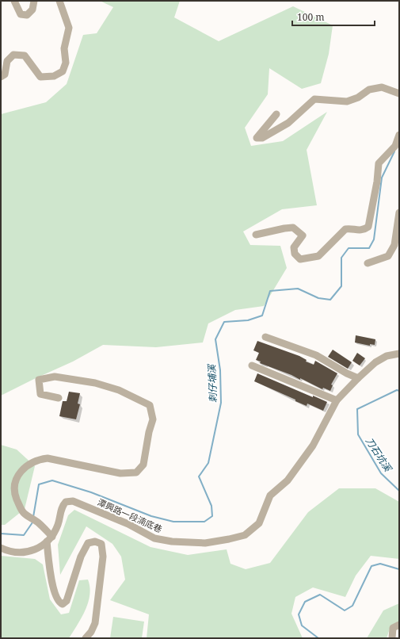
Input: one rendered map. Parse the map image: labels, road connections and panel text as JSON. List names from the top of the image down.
{
  "streets": {
    "street": ["潭興路一段湳底巷"]
  },
  "water": ["刺仔埔溪", "刀石坑溪"],
  "scale_bar": "100 m"
}
